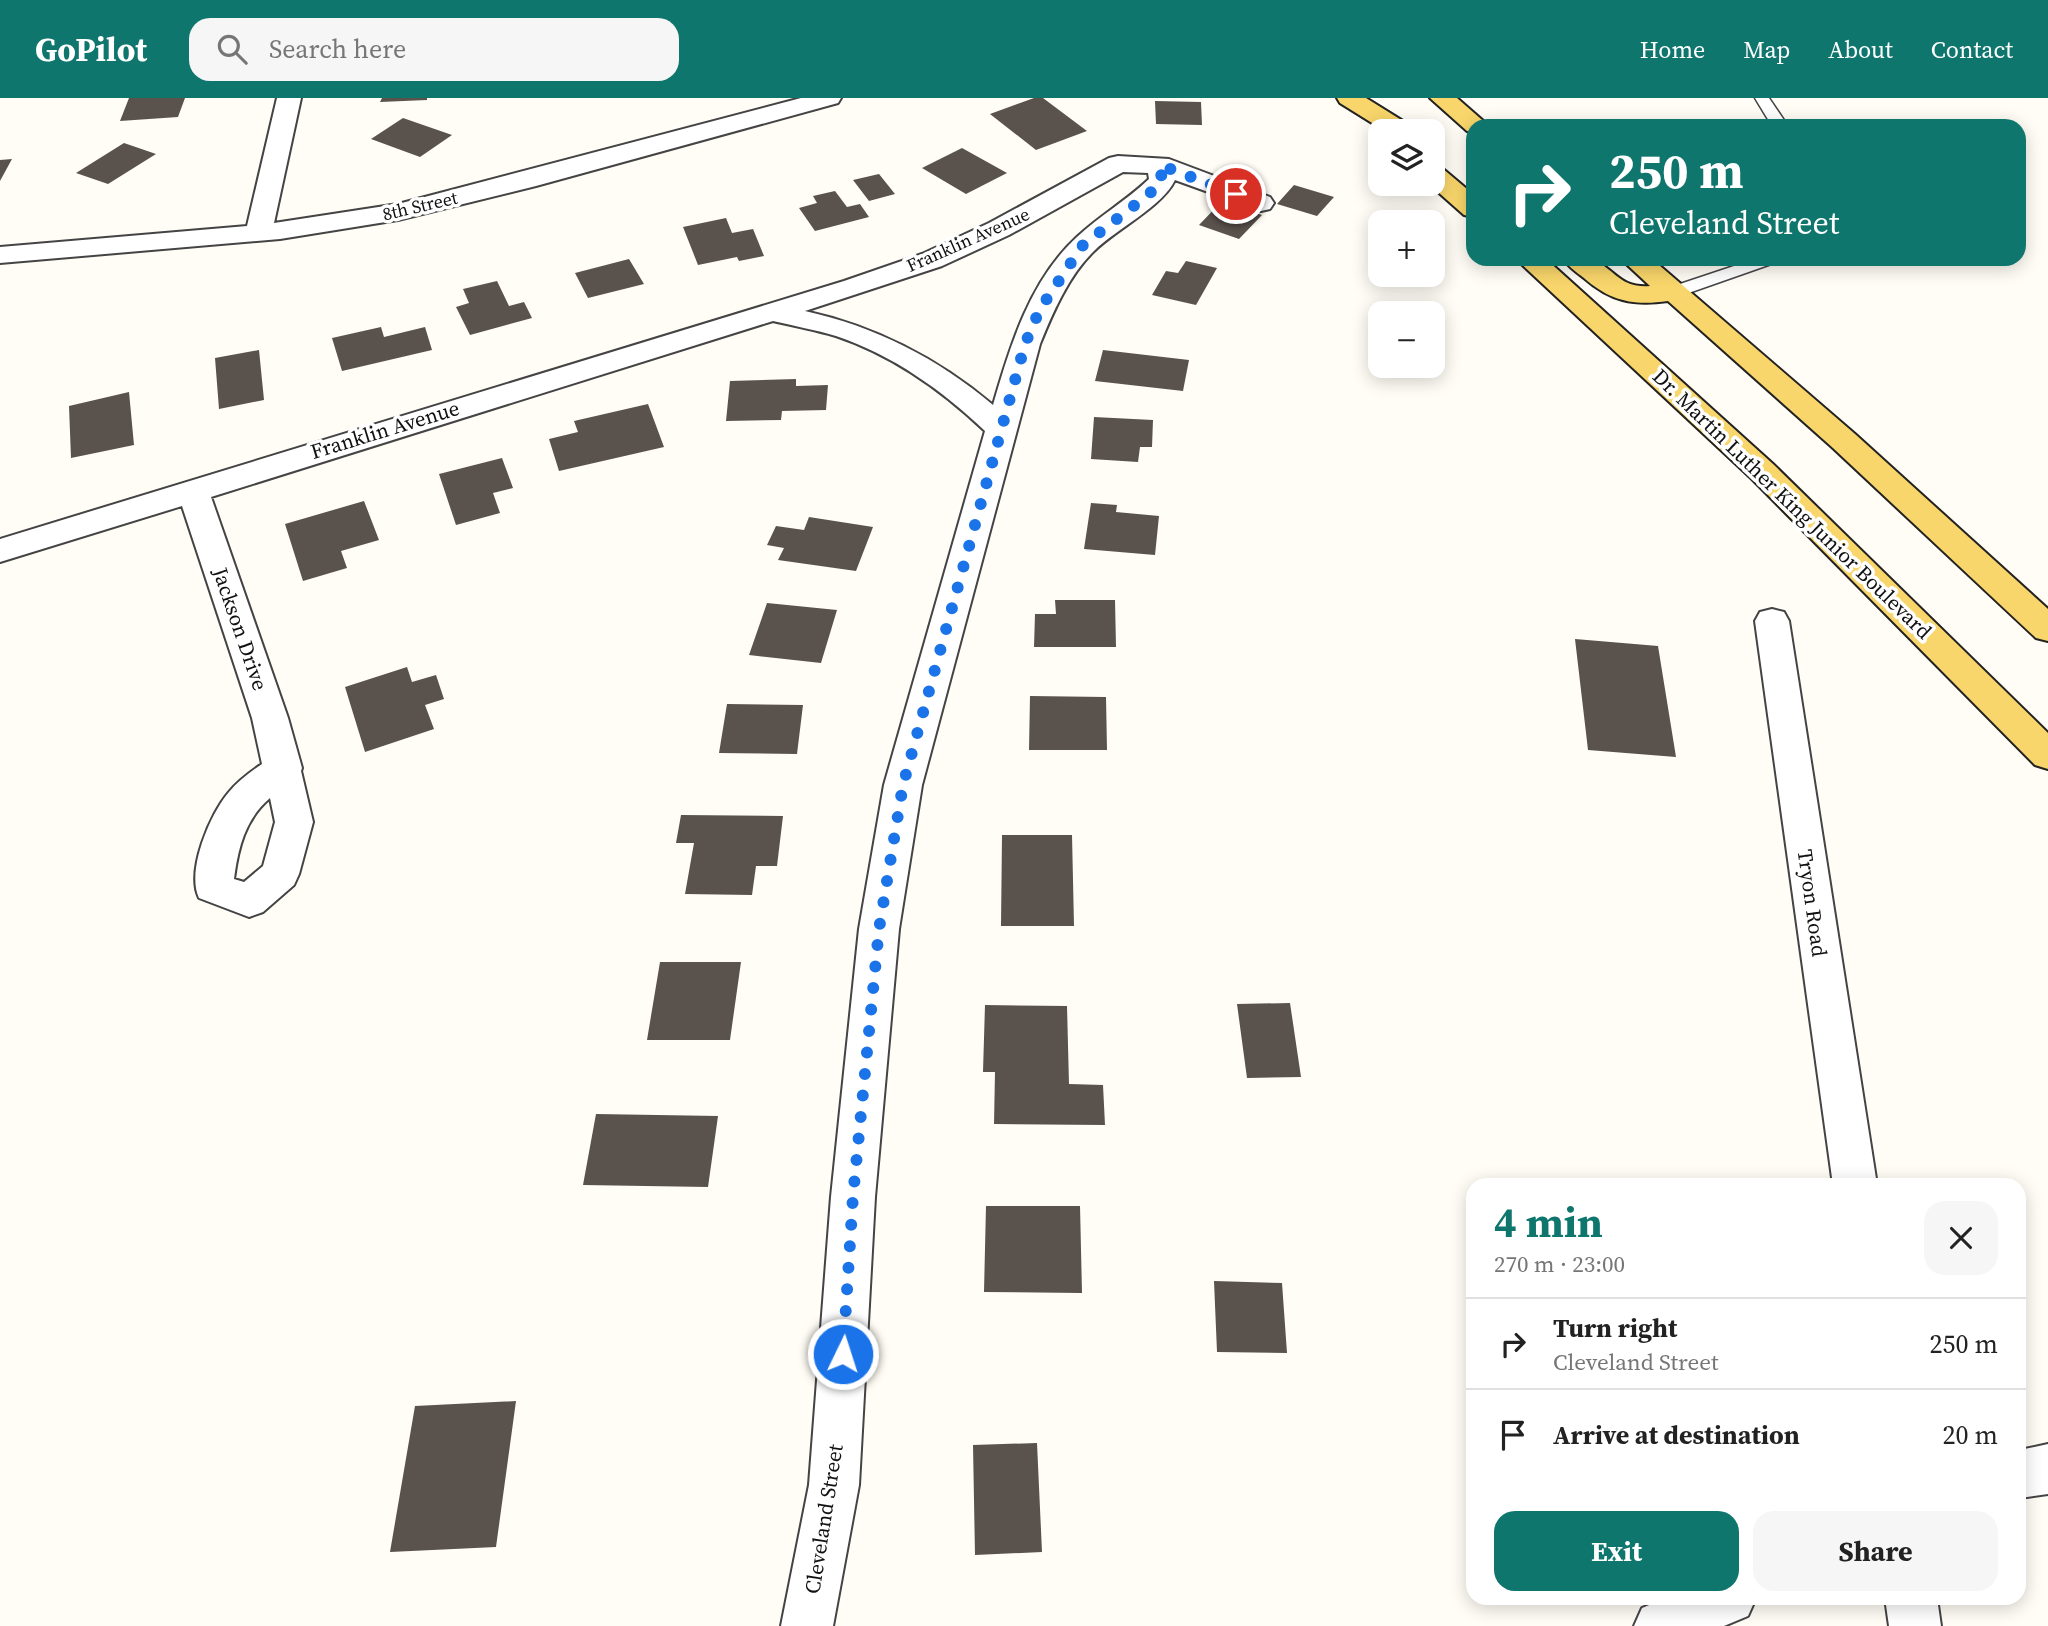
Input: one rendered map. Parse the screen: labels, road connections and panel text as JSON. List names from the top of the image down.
{
  "streets": {
    "main road": ["Dr. Martin Luther King Junior Boulevard"],
    "street": [
      "8th Street",
      "Franklin Avenue",
      "Jackson Drive",
      "Tryon Road",
      "Cleveland Street"
    ]
  },
  "crossings": [
    ["Franklin Avenue", "Jackson Drive"],
    ["Franklin Avenue", "Cleveland Street"]
  ],
  "page": {
    "header": "GoPilot",
    "search": "Search here",
    "nav": [
      "Home",
      "Map",
      "About",
      "Contact"
    ],
    "map_buttons": ["+", "−"],
    "turn": ["250 m", "Cleveland Street"],
    "heading": ["4 min", "270 m · 23:00"],
    "list": [
      {
        "name": "Turn right",
        "note": "Cleveland Street",
        "value": "250 m"
      },
      {
        "name": "Arrive at destination",
        "value": "20 m"
      }
    ],
    "buttons": ["Exit", "Share"]
  }
}
